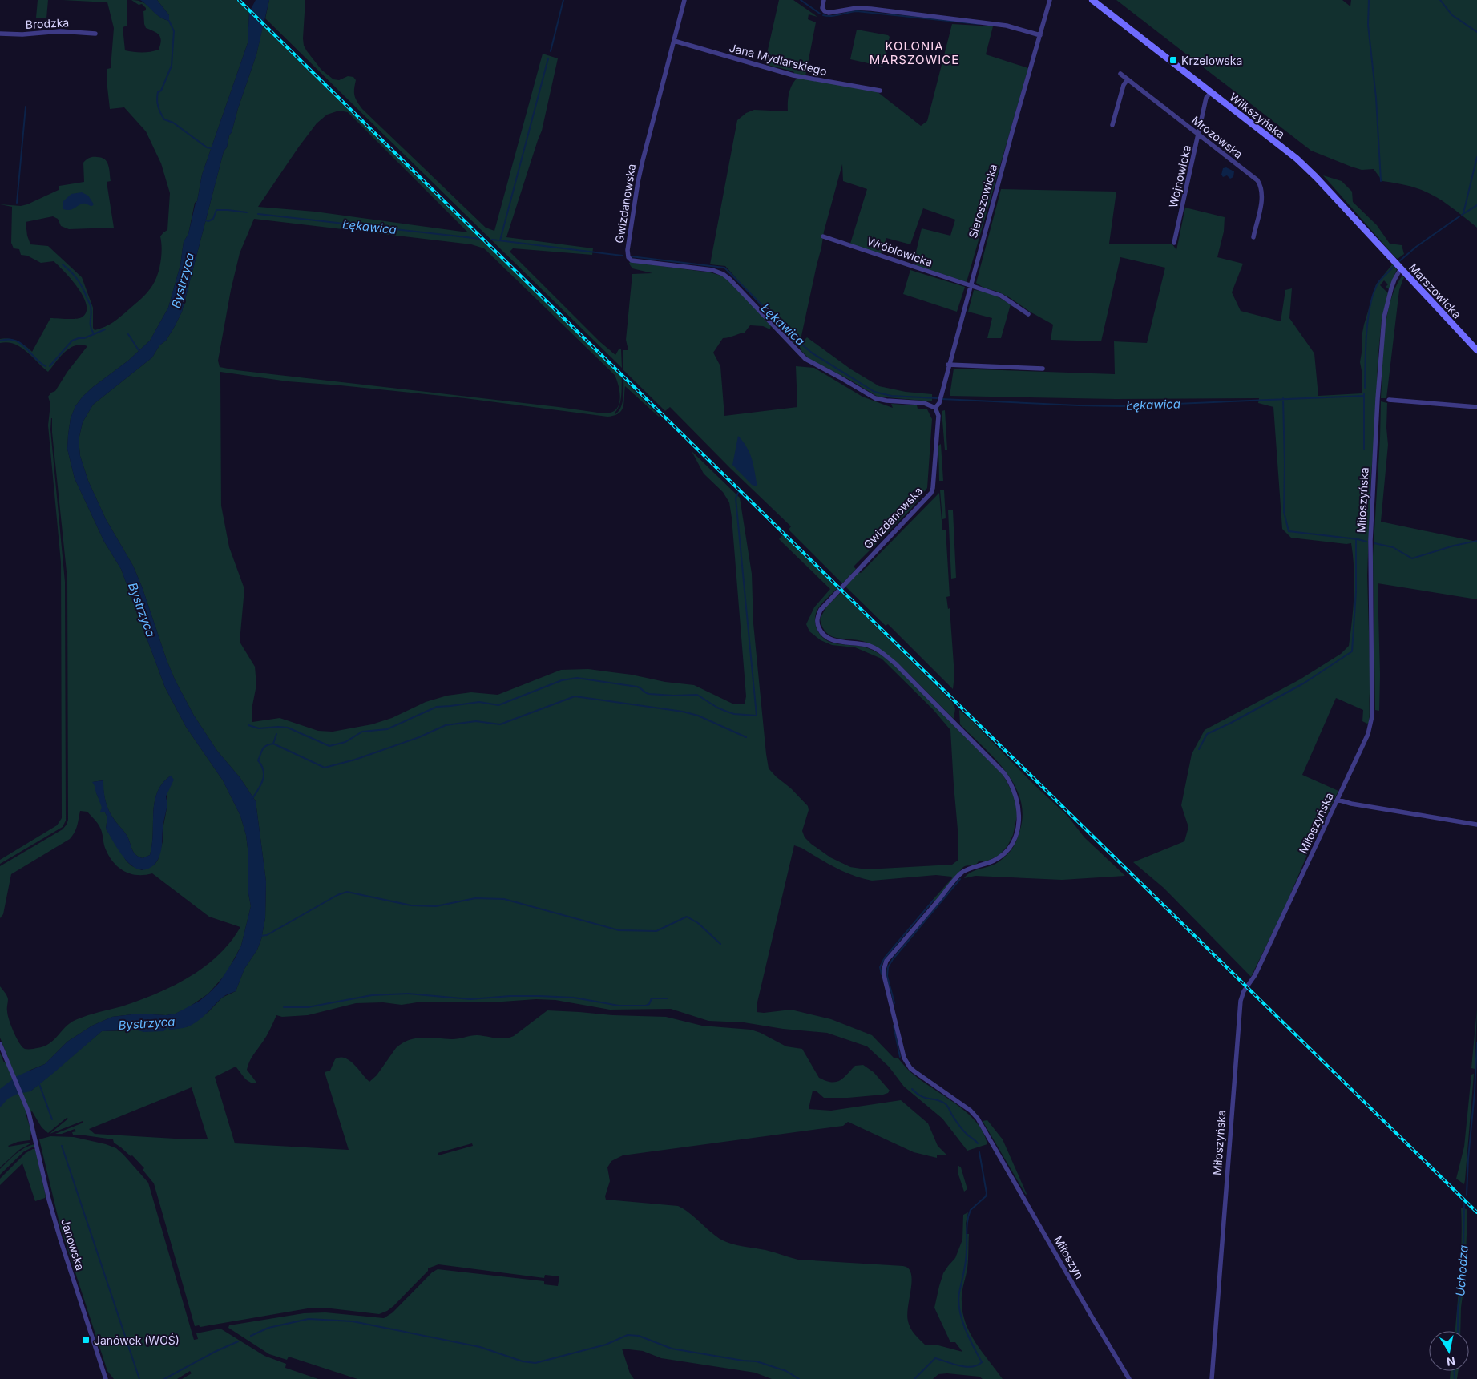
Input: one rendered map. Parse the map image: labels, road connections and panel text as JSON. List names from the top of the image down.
{
  "streets": {
    "street": [
      "Brodzka",
      "Jana Mydlarskiego",
      "Wilkszyńska",
      "Mrozowska",
      "Wojnowicka",
      "Sieroszowicka",
      "Gwizdanowska",
      "Wróblowicka",
      "Marszowicka",
      "Miłoszyńska",
      "Janowska",
      "Miłoszyn"
    ]
  },
  "crossings": [
    ["Jana Mydlarskiego", "Gwizdanowska"],
    ["Wilkszyńska", "Wojnowicka"],
    ["Wilkszyńska", "Marszowicka"],
    ["Mrozowska", "Wojnowicka"],
    ["Sieroszowicka", "Gwizdanowska"],
    ["Sieroszowicka", "Wróblowicka"],
    ["Gwizdanowska", "Miłoszyn"],
    ["Marszowicka", "Miłoszyńska"]
  ],
  "districts": ["KOLONIA MARSZOWICE"],
  "water": ["Łękawica", "Bystrzyca", "Uchodza"],
  "places": {
    "transit": ["Krzelowska", "Janówek (WOŚ)"]
  },
  "north": "bottom"
}
